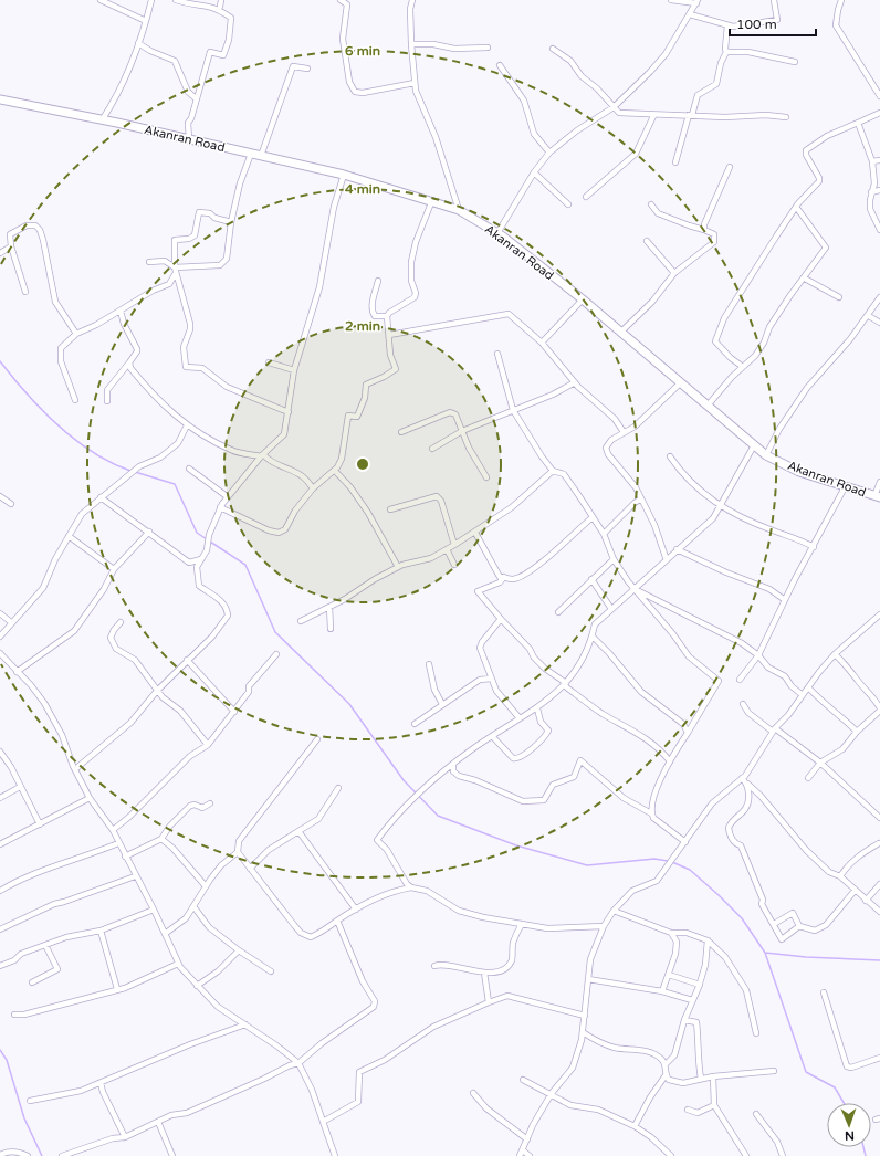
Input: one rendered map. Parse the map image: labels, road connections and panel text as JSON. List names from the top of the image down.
{
  "streets": {
    "main road": ["Akanran Road"]
  },
  "scale_bar": "100 m",
  "north": "bottom",
  "rings": ["6 min", "4 min", "2 min"]
}
